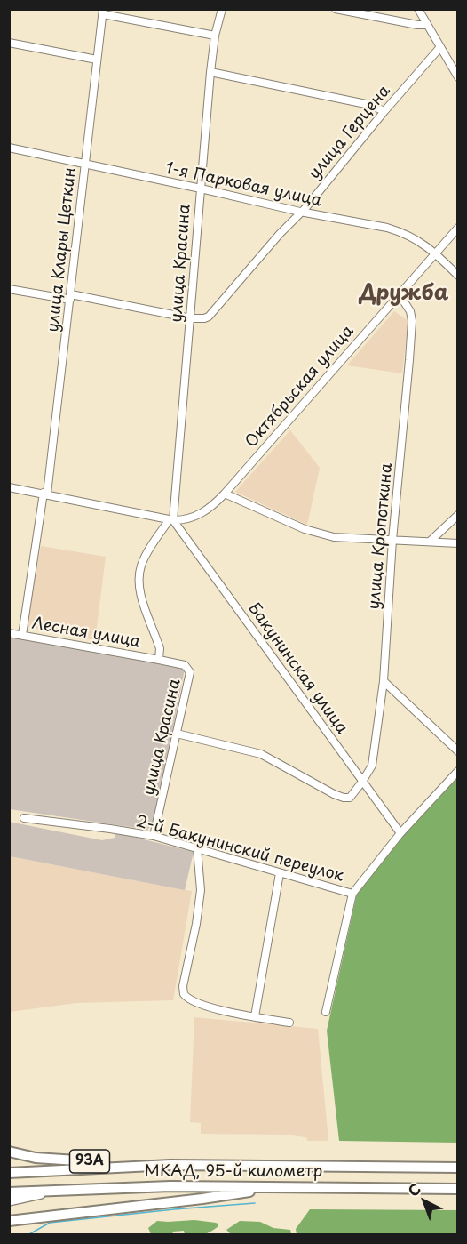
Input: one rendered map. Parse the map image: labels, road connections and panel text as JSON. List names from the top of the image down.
{
  "streets": {
    "highway": ["93A", "МКАД, 95-й километр"],
    "street": [
      "улица Герцена",
      "1-я Парковая улица",
      "улица Клары Цеткин",
      "улица Красина",
      "Октябрьская улица",
      "улица Кропоткина",
      "Лесная улица",
      "Бакунинская улица",
      "2-й Бакунинский переулок"
    ]
  },
  "crossings": [
    ["улица Герцена", "1-я Парковая улица"],
    ["улица Герцена", "улица Красина"],
    ["1-я Парковая улица", "улица Клары Цеткин"],
    ["1-я Парковая улица", "улица Красина"],
    ["1-я Парковая улица", "Октябрьская улица"],
    ["улица Клары Цеткин", "Лесная улица"],
    ["улица Красина", "Октябрьская улица"],
    ["улица Красина", "Лесная улица"],
    ["улица Красина", "Бакунинская улица"],
    ["улица Красина", "2-й Бакунинский переулок"],
    ["Октябрьская улица", "улица Кропоткина"],
    ["Октябрьская улица", "Бакунинская улица"],
    ["улица Кропоткина", "Бакунинская улица"],
    ["93A", "МКАД, 95-й километр"]
  ],
  "districts": ["Дружба"],
  "north": "top left"
}
